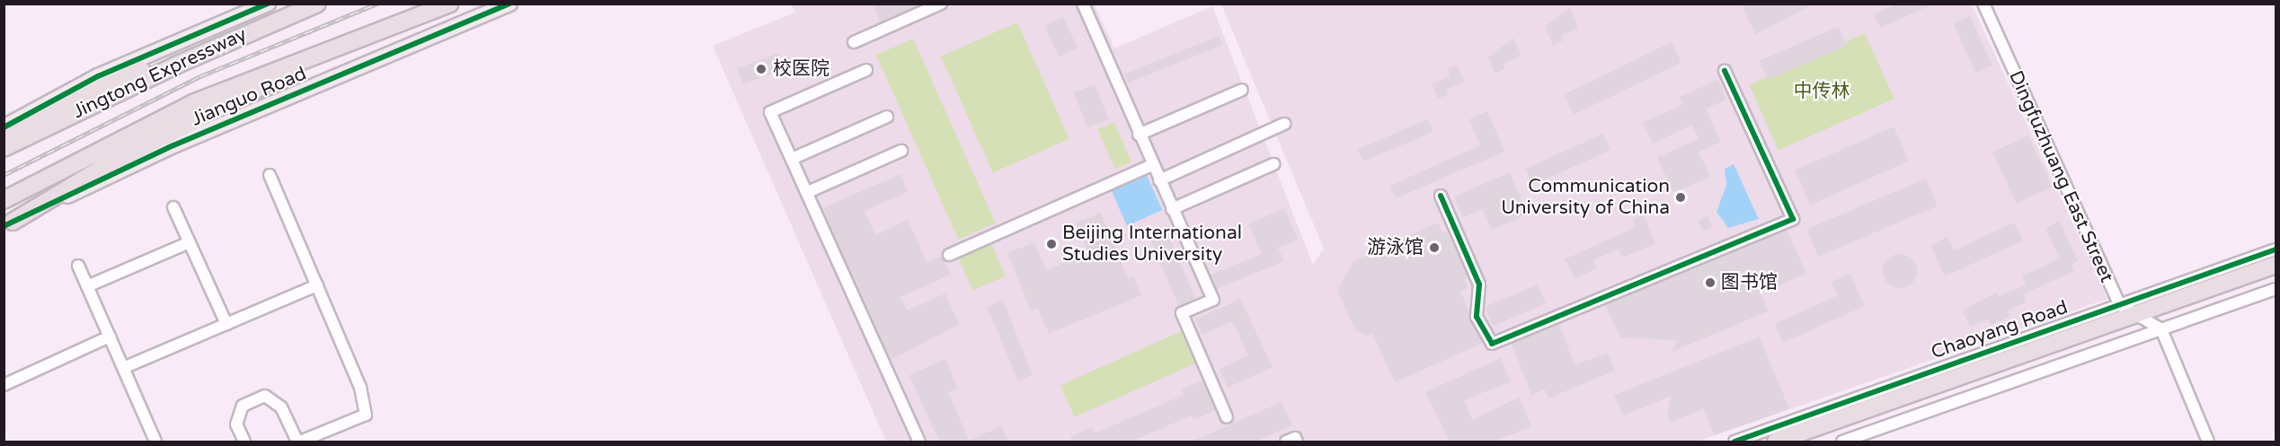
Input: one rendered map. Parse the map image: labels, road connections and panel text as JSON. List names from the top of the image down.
{
  "streets": {
    "highway": ["Jingtong Expressway", "Chaoyang Road"],
    "main road": ["Jianguo Road"],
    "street": ["Dingfuzhuang East Street"]
  },
  "crossings": [
    ["Dingfuzhuang East Street", "Chaoyang Road"]
  ],
  "parks": ["中传林"],
  "places": [
    "校医院",
    "Communication University of China",
    "Beijing International Studies University",
    "游泳馆",
    "图书馆"
  ]
}
